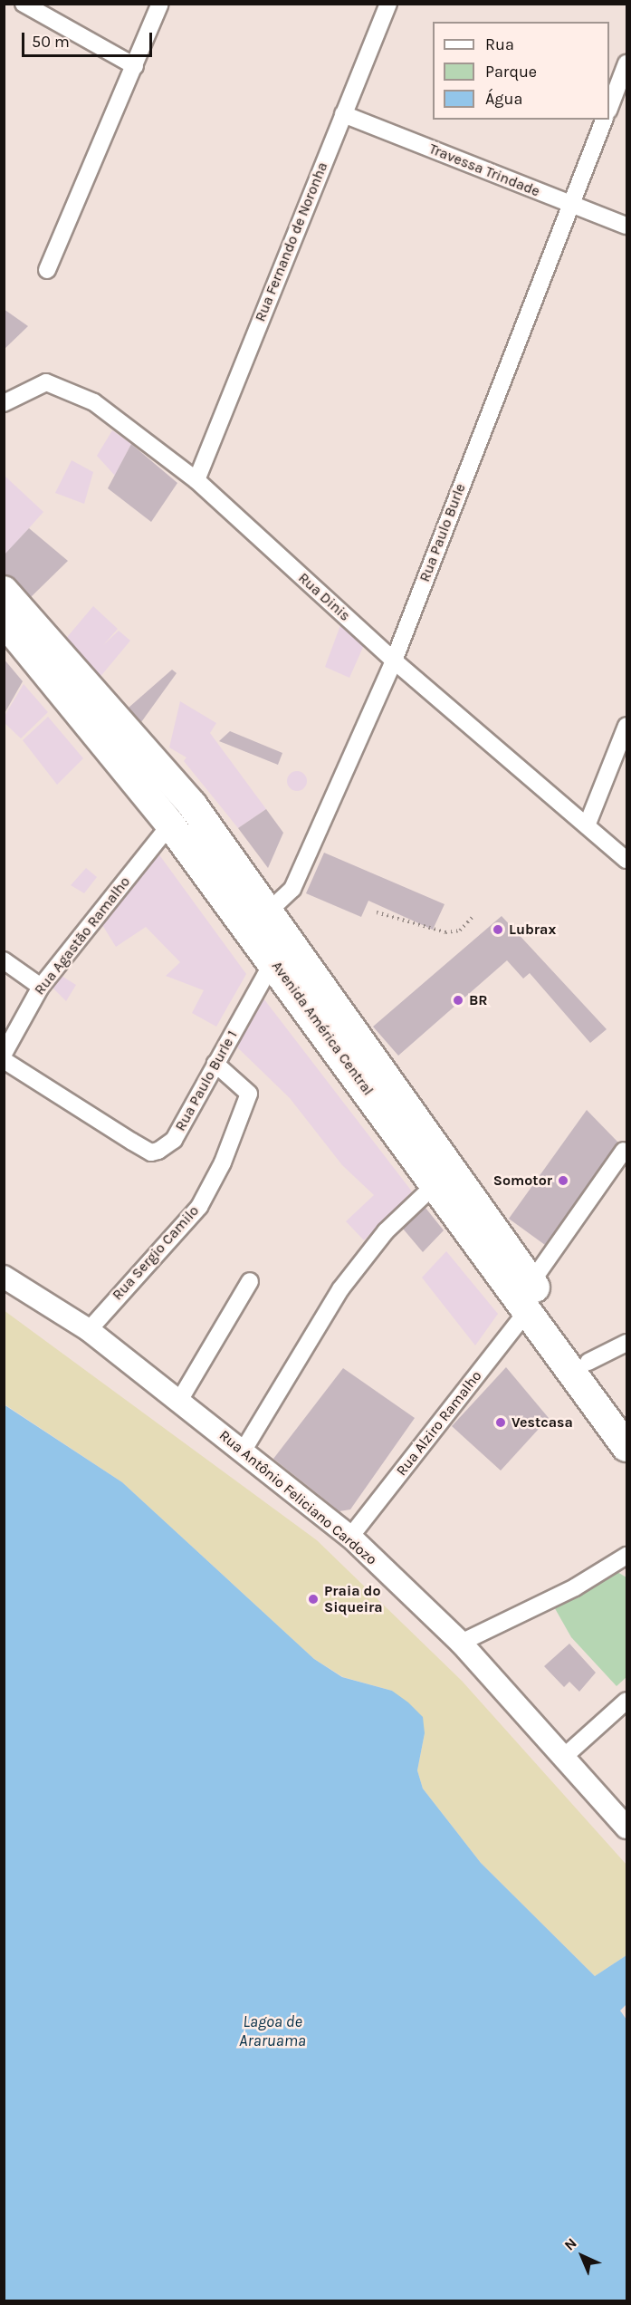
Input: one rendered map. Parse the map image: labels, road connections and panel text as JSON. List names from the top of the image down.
{
  "streets": {
    "highway": ["Avenida América Central"],
    "street": [
      "Travessa Trindade",
      "Rua Fernando de Noronha",
      "Rua Paulo Burle",
      "Rua Dinis",
      "Rua Agastão Ramalho",
      "Rua Paulo Burle 1",
      "Rua Sergio Camilo",
      "Rua Alziro Ramalho",
      "Rua Antônio Feliciano Cardozo"
    ]
  },
  "crossings": [
    ["Travessa Trindade", "Rua Fernando de Noronha"],
    ["Travessa Trindade", "Rua Paulo Burle"],
    ["Rua Fernando de Noronha", "Rua Dinis"],
    ["Rua Paulo Burle", "Rua Dinis"],
    ["Rua Paulo Burle", "Avenida América Central"],
    ["Rua Agastão Ramalho", "Avenida América Central"],
    ["Avenida América Central", "Rua Paulo Burle 1"],
    ["Avenida América Central", "Rua Alziro Ramalho"],
    ["Rua Paulo Burle 1", "Rua Sergio Camilo"],
    ["Rua Sergio Camilo", "Rua Antônio Feliciano Cardozo"],
    ["Rua Alziro Ramalho", "Rua Antônio Feliciano Cardozo"]
  ],
  "water": ["Lagoa de Araruama"],
  "places": [
    "Lubrax",
    "BR",
    "Somotor",
    "Vestcasa",
    "Praia do Siqueira"
  ],
  "legend": ["Rua", "Parque", "Água"],
  "scale_bar": "50 m",
  "north": "top left"
}
